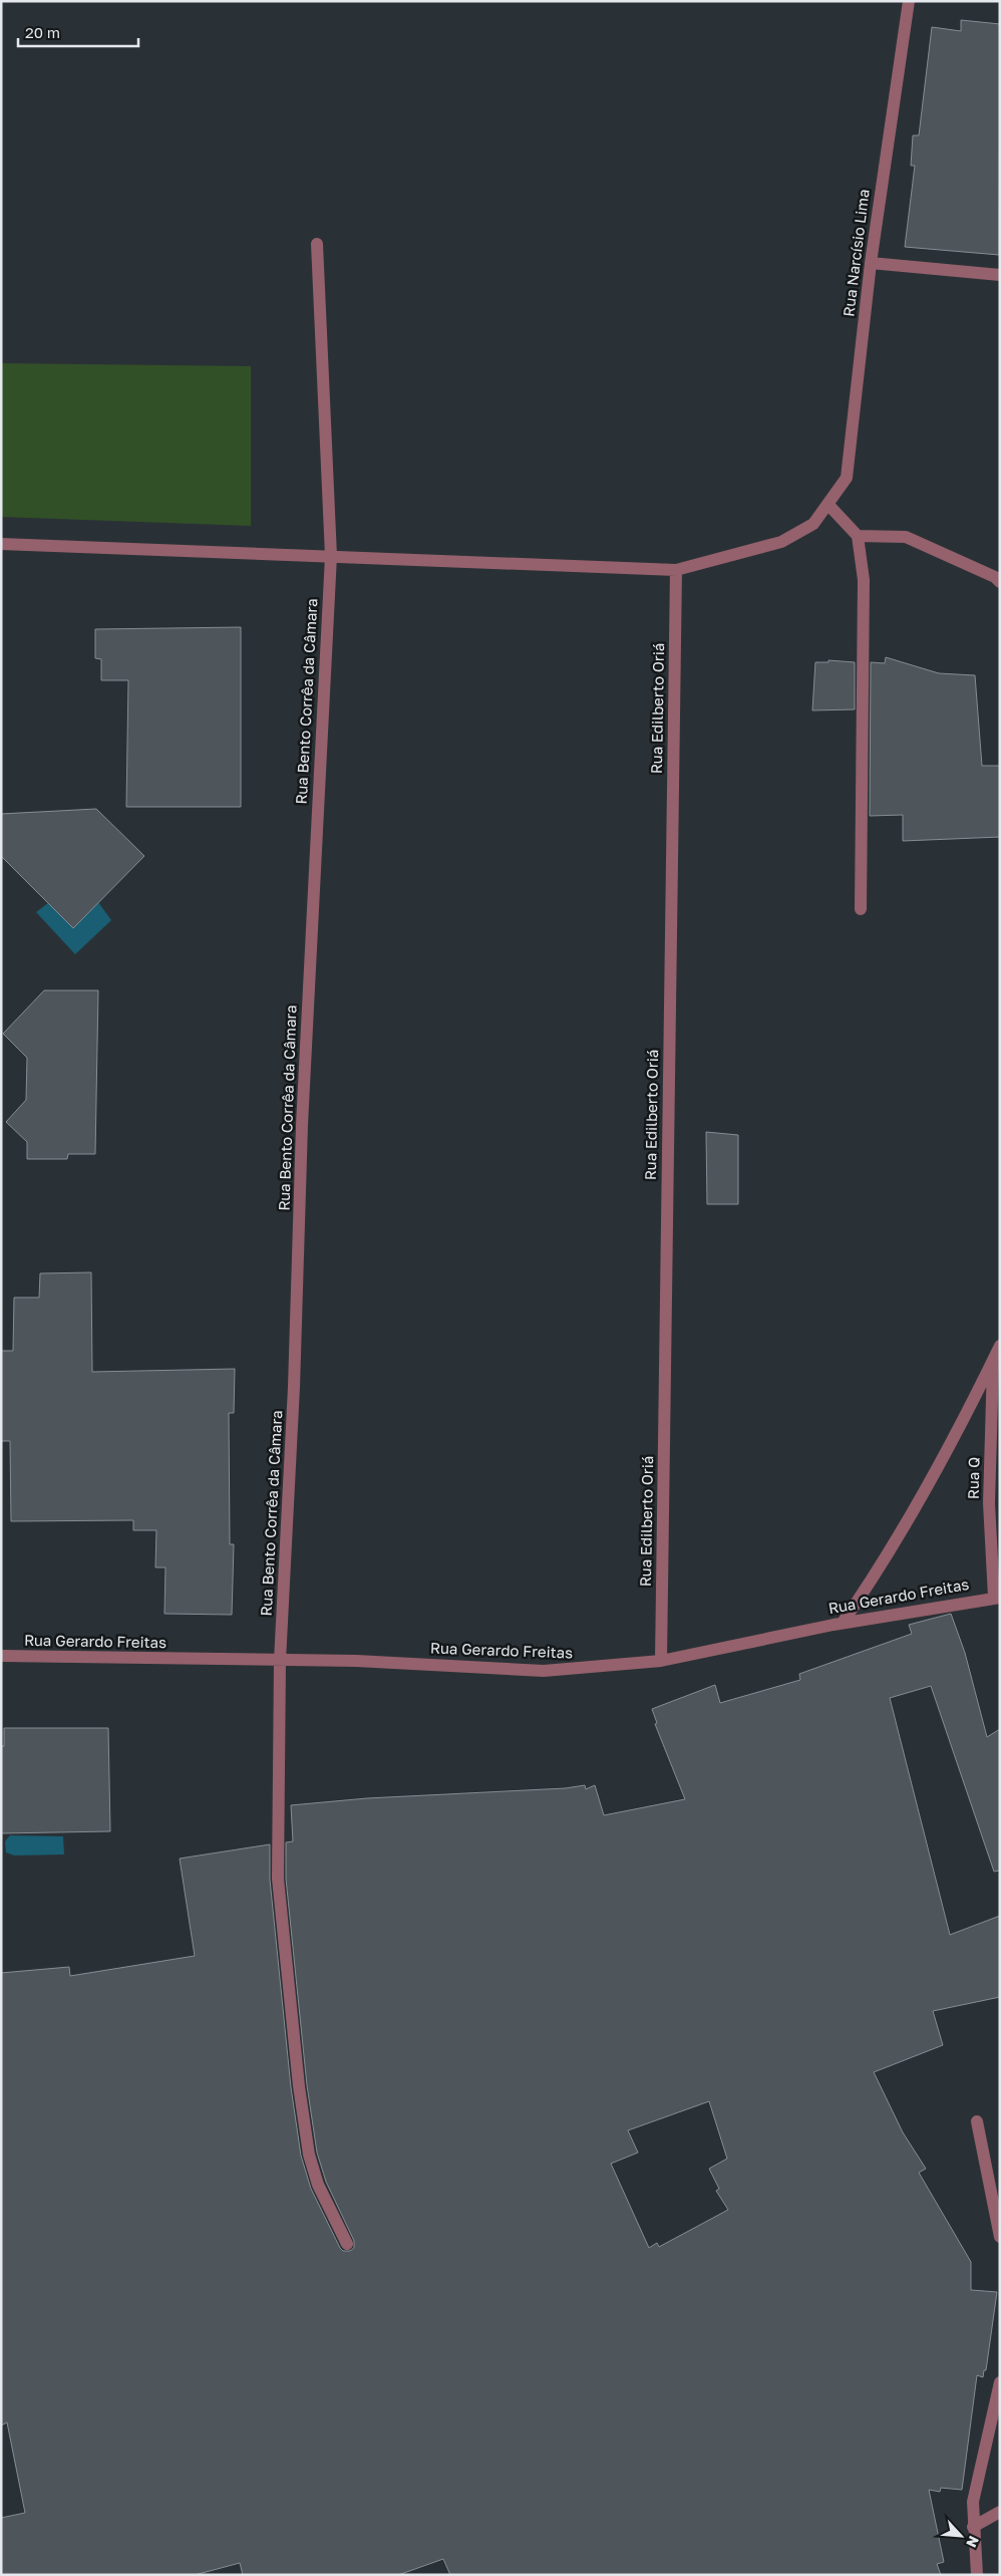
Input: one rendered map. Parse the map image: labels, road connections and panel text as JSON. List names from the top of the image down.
{
  "streets": {
    "street": [
      "Rua Narcísio Lima",
      "Rua Bento Corrêa da Câmara",
      "Rua Edilberto Oriá",
      "Rua Q",
      "Rua Gerardo Freitas"
    ]
  },
  "crossings": [
    ["Rua Narcísio Lima", "Rua Bento Corrêa da Câmara"],
    ["Rua Narcísio Lima", "Rua Edilberto Oriá"],
    ["Rua Bento Corrêa da Câmara", "Rua Gerardo Freitas"],
    ["Rua Edilberto Oriá", "Rua Gerardo Freitas"],
    ["Rua Q", "Rua Gerardo Freitas"]
  ],
  "scale_bar": "20 m",
  "north": "bottom right"
}
